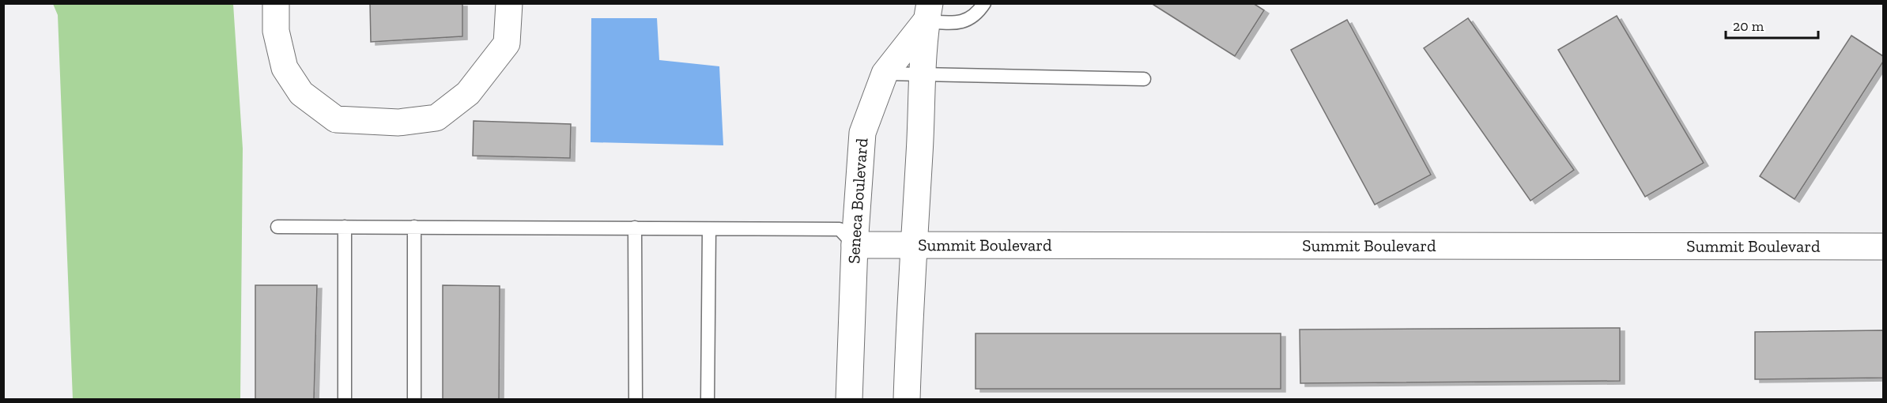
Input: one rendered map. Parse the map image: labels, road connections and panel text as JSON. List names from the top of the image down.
{
  "streets": {
    "street": ["Seneca Boulevard", "Summit Boulevard"]
  },
  "crossings": [
    ["Seneca Boulevard", "Summit Boulevard"]
  ],
  "scale_bar": "20 m"
}
